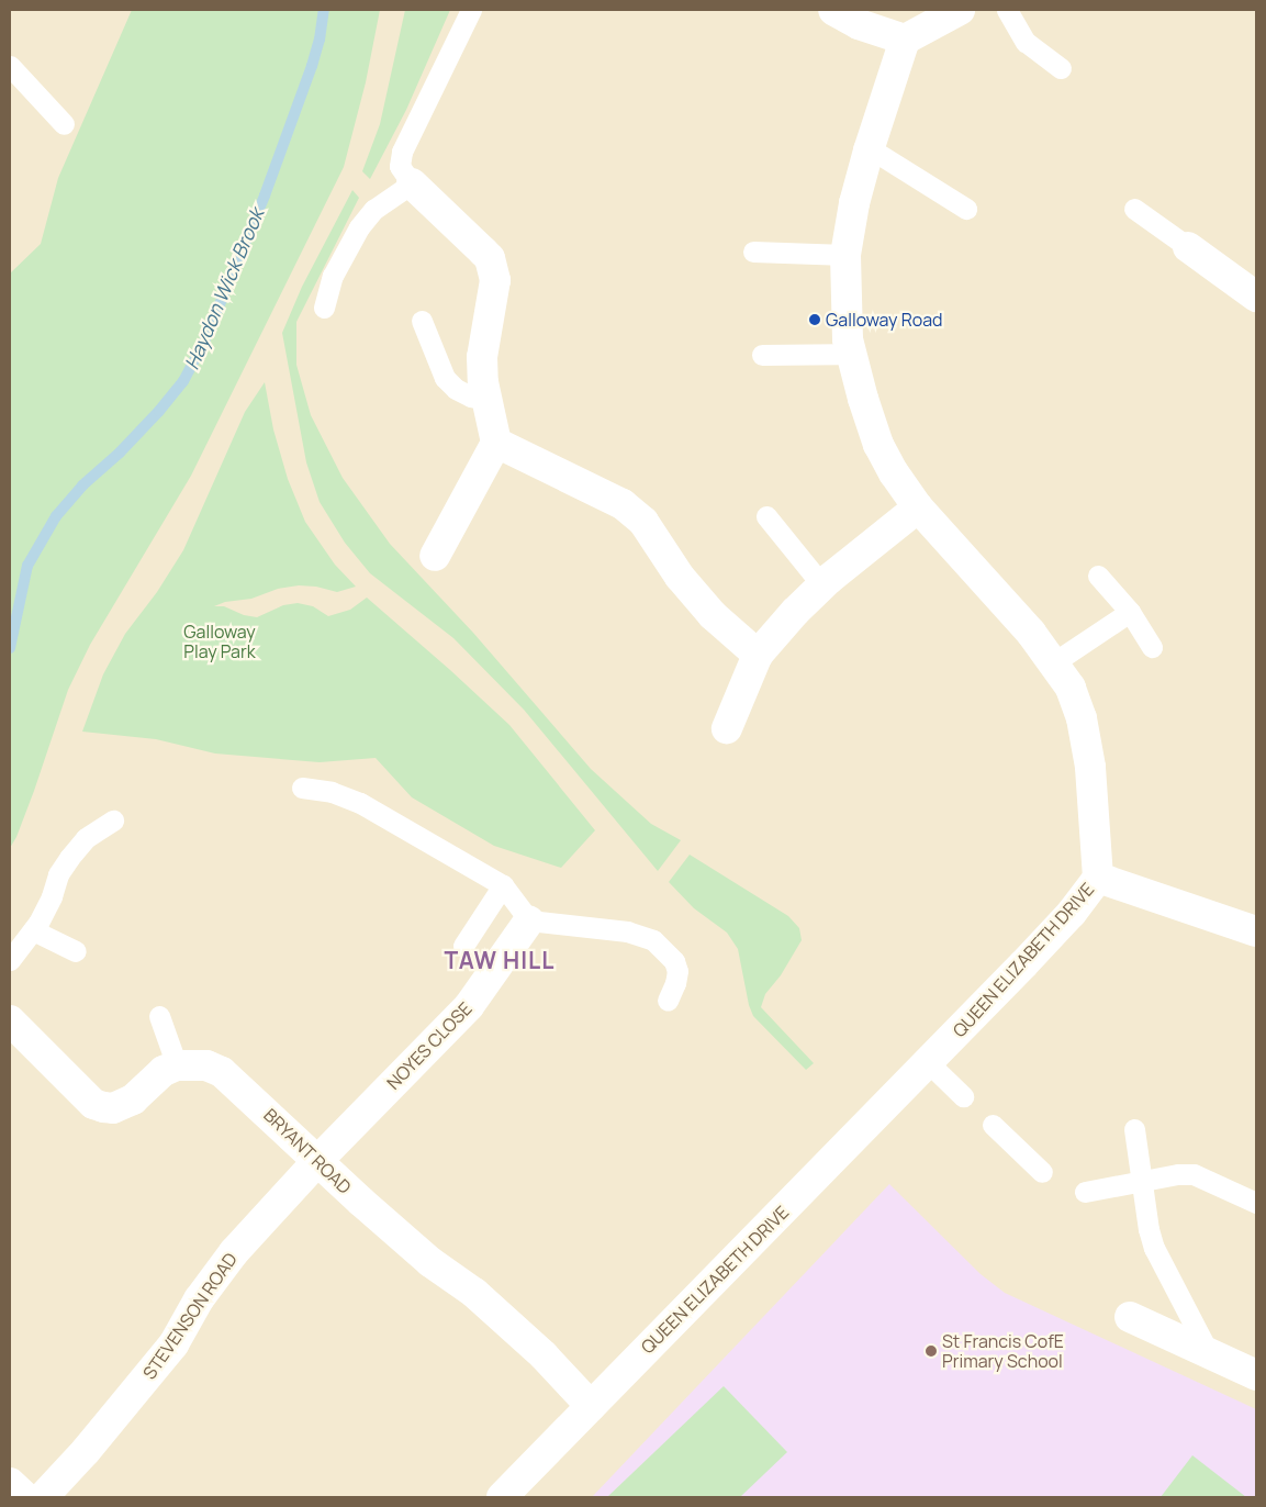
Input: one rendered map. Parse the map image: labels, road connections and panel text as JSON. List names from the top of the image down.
{
  "streets": {
    "street": [
      "QUEEN ELIZABETH DRIVE",
      "NOYES CLOSE",
      "BRYANT ROAD",
      "STEVENSON ROAD"
    ]
  },
  "crossings": [
    ["QUEEN ELIZABETH DRIVE", "BRYANT ROAD"],
    ["NOYES CLOSE", "BRYANT ROAD"],
    ["NOYES CLOSE", "STEVENSON ROAD"],
    ["BRYANT ROAD", "STEVENSON ROAD"]
  ],
  "districts": ["TAW HILL"],
  "water": ["Haydon Wick Brook"],
  "parks": ["Galloway Play Park"],
  "places": ["Galloway Road", "St Francis CofE Primary School"]
}
